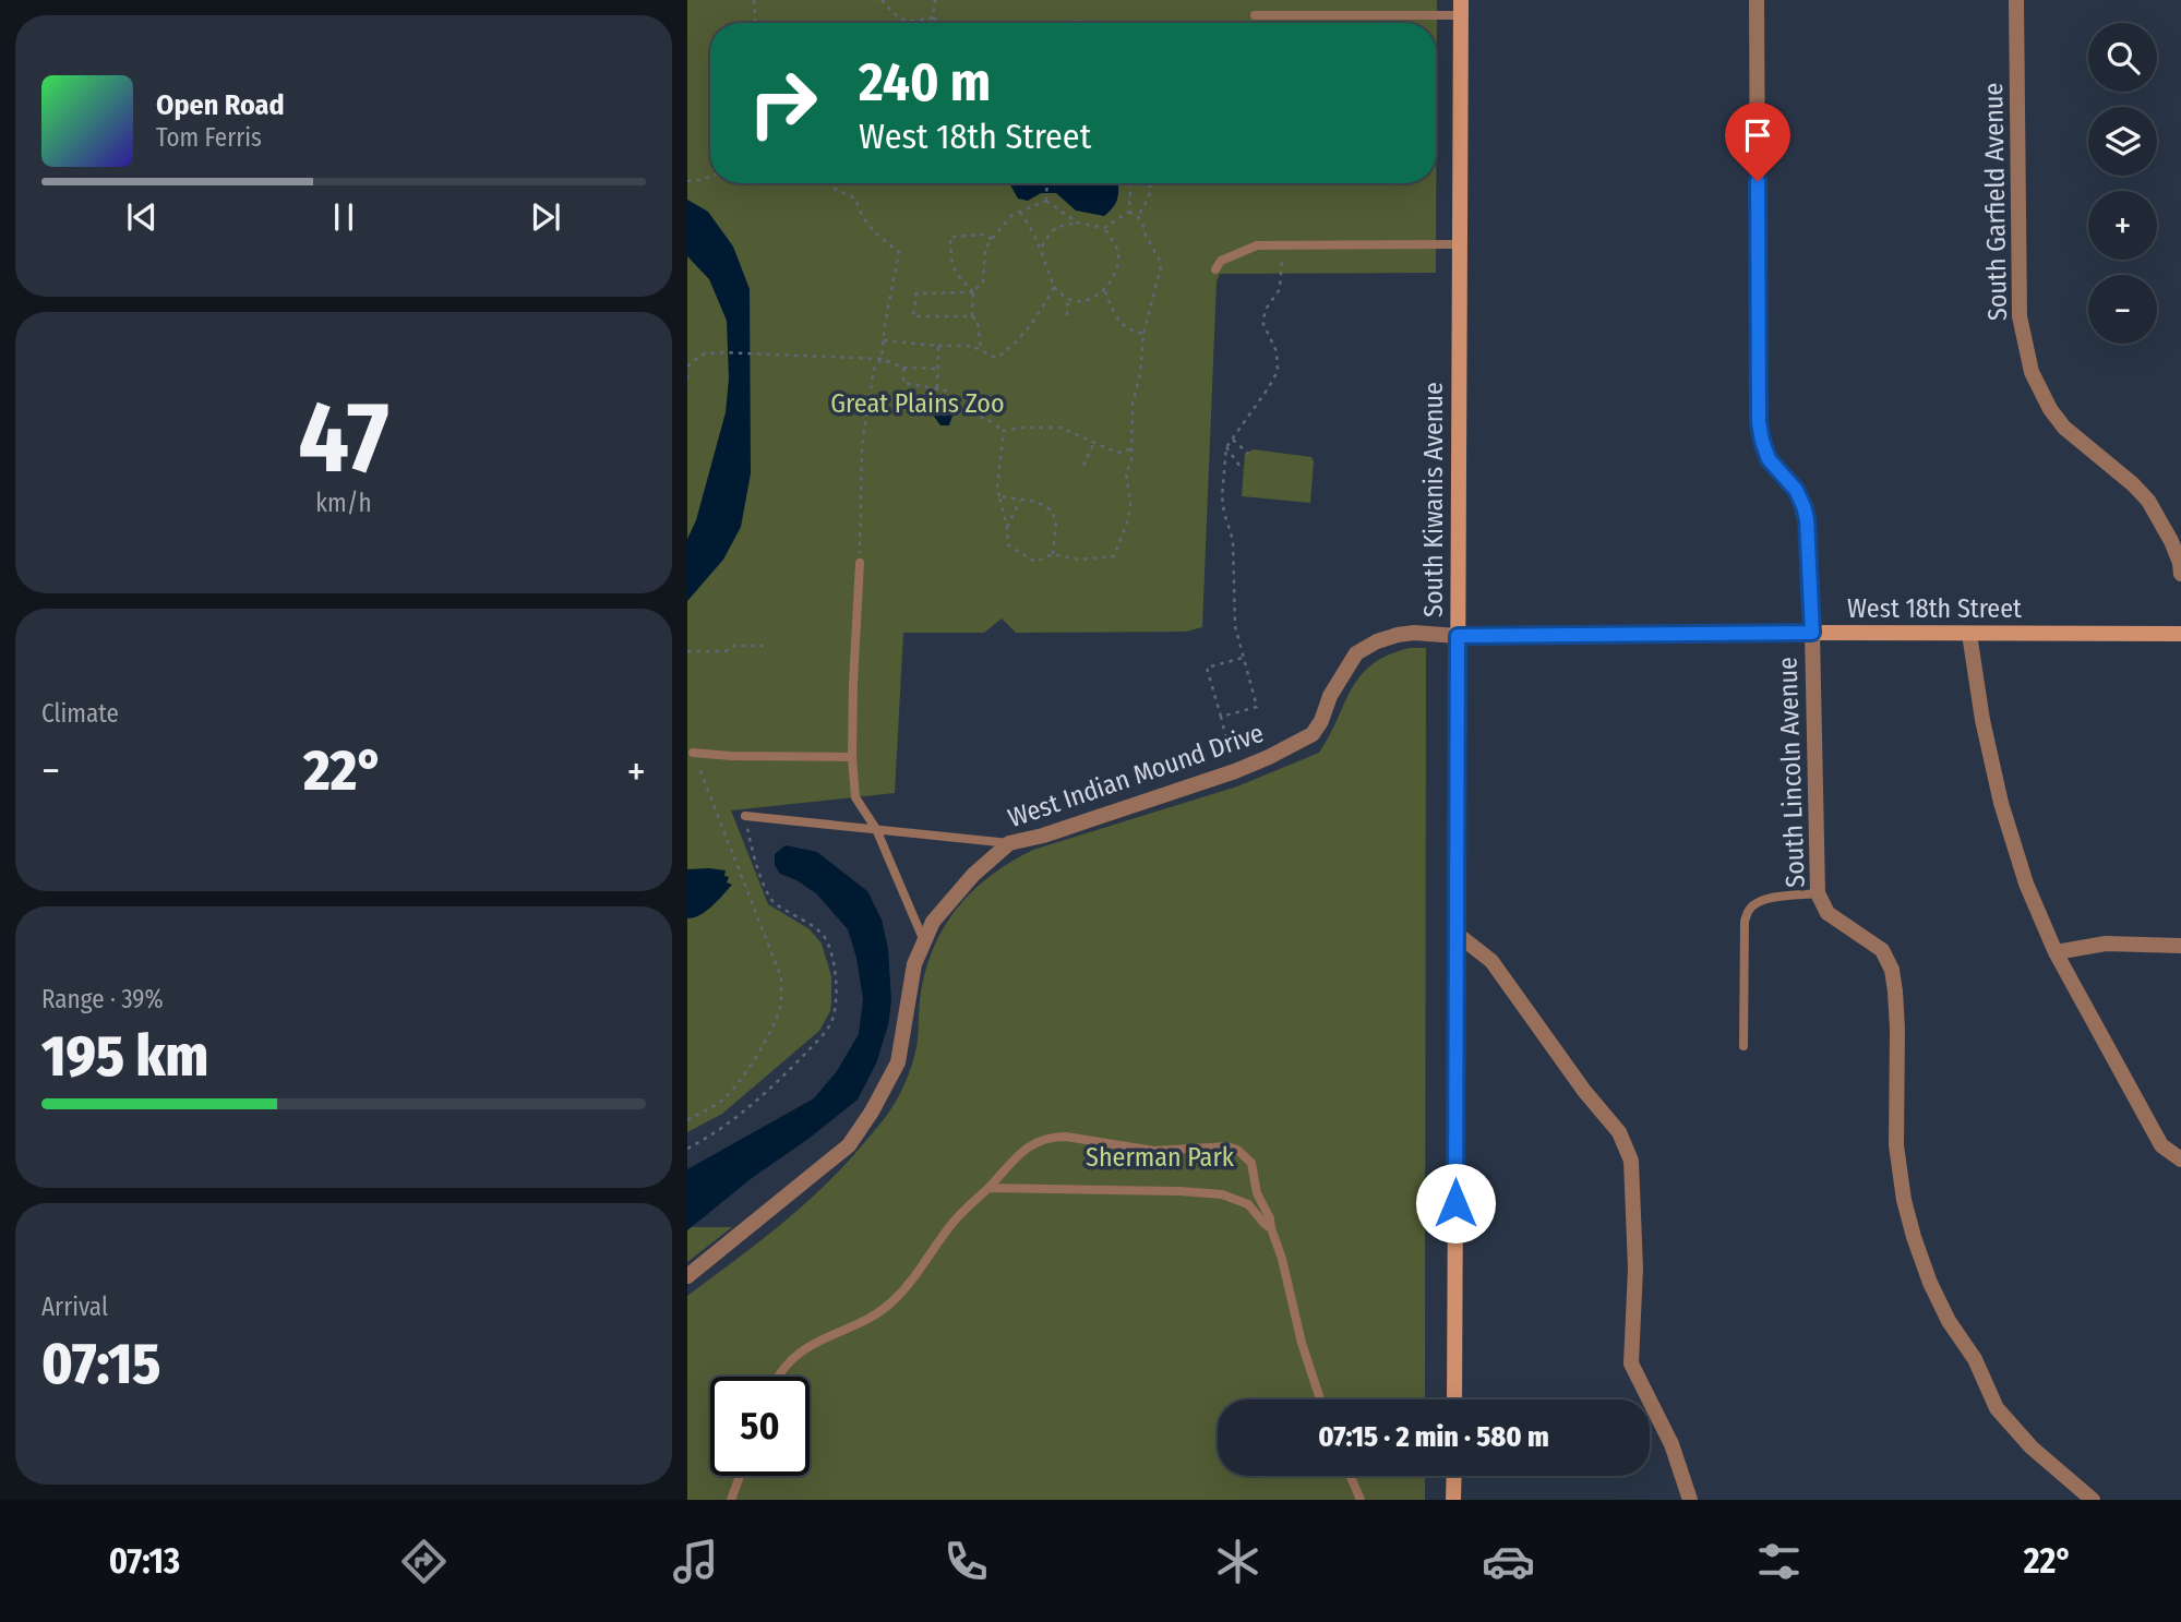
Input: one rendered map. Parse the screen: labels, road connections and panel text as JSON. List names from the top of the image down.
{
  "streets": {
    "main road": ["South Kiwanis Avenue", "West 18th Street"],
    "street": ["South Garfield Avenue", "South Lincoln Avenue", "West Indian Mound Drive"]
  },
  "crossings": [
    ["South Kiwanis Avenue", "West 18th Street"],
    ["South Kiwanis Avenue", "West Indian Mound Drive"],
    ["West 18th Street", "South Lincoln Avenue"],
    ["West 18th Street", "West Indian Mound Drive"]
  ],
  "parks": ["Great Plains Zoo", "Sherman Park"],
  "page": {
    "map_buttons": ["+", "−"],
    "turn": ["240 m", "West 18th Street"],
    "song": ["Open Road", "Tom Ferris"],
    "tile": [
      ["47", "km/h"],
      "Climate",
      ["Range · 39%", "195 km"],
      ["Arrival", "07:15"]
    ],
    "heat": ["−", "22°", "+"],
    "limit": "50",
    "trip": "07:15 · 2 min · 580 m",
    "tabs": ["07:13", "22°"]
  }
}
